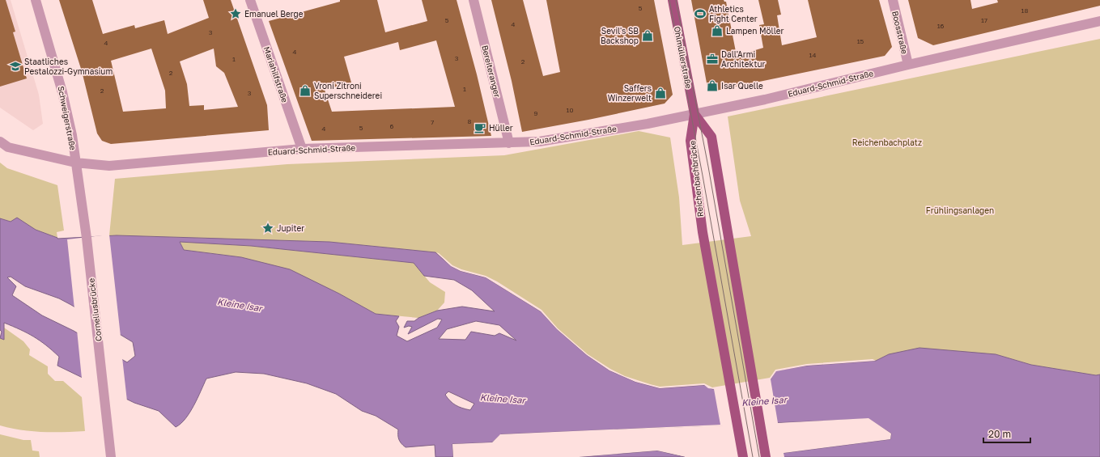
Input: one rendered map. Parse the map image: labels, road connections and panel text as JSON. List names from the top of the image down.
{
  "streets": {
    "main road": ["Ohlmüllerstraße", "Reichenbachbrücke"],
    "street": [
      "Boosstraße",
      "Bereiteranger",
      "Mariahilfstraße",
      "Eduard-Schmid-Straße",
      "Schweigerstraße",
      "Corneliusbrücke"
    ]
  },
  "crossings": [
    ["Boosstraße", "Eduard-Schmid-Straße"],
    ["Ohlmüllerstraße", "Eduard-Schmid-Straße"],
    ["Ohlmüllerstraße", "Reichenbachbrücke"],
    ["Bereiteranger", "Eduard-Schmid-Straße"],
    ["Mariahilfstraße", "Eduard-Schmid-Straße"],
    ["Eduard-Schmid-Straße", "Schweigerstraße"],
    ["Eduard-Schmid-Straße", "Reichenbachbrücke"],
    ["Eduard-Schmid-Straße", "Corneliusbrücke"],
    ["Schweigerstraße", "Corneliusbrücke"]
  ],
  "water": ["Kleine Isar"],
  "parks": ["Reichenbachplatz", "Frühlingsanlagen"],
  "places": {
    "place": ["Emanuel Berge", "Jupiter"],
    "sports": ["Athletics Fight Center"],
    "shop": [
      "Lampen Möller",
      "Sevil's SB Backshop",
      "Isar Quelle",
      "Vroni Zitroni Superschneiderei",
      "Saffers Winzerwelt"
    ],
    "office": ["Dall'Armi Architektur"],
    "school or university": ["Staatliches Pestalozzi-Gymnasium"],
    "cafe": ["Hüller"]
  },
  "house_numbers": [
    "5",
    "18",
    "5",
    "17",
    "4",
    "16",
    "3",
    "15",
    "4",
    "4",
    "14",
    "3",
    "1",
    "2",
    "2",
    "1",
    "2",
    "3",
    "10",
    "9",
    "8",
    "7",
    "6",
    "5",
    "4"
  ],
  "scale_bar": "20 m"
}
